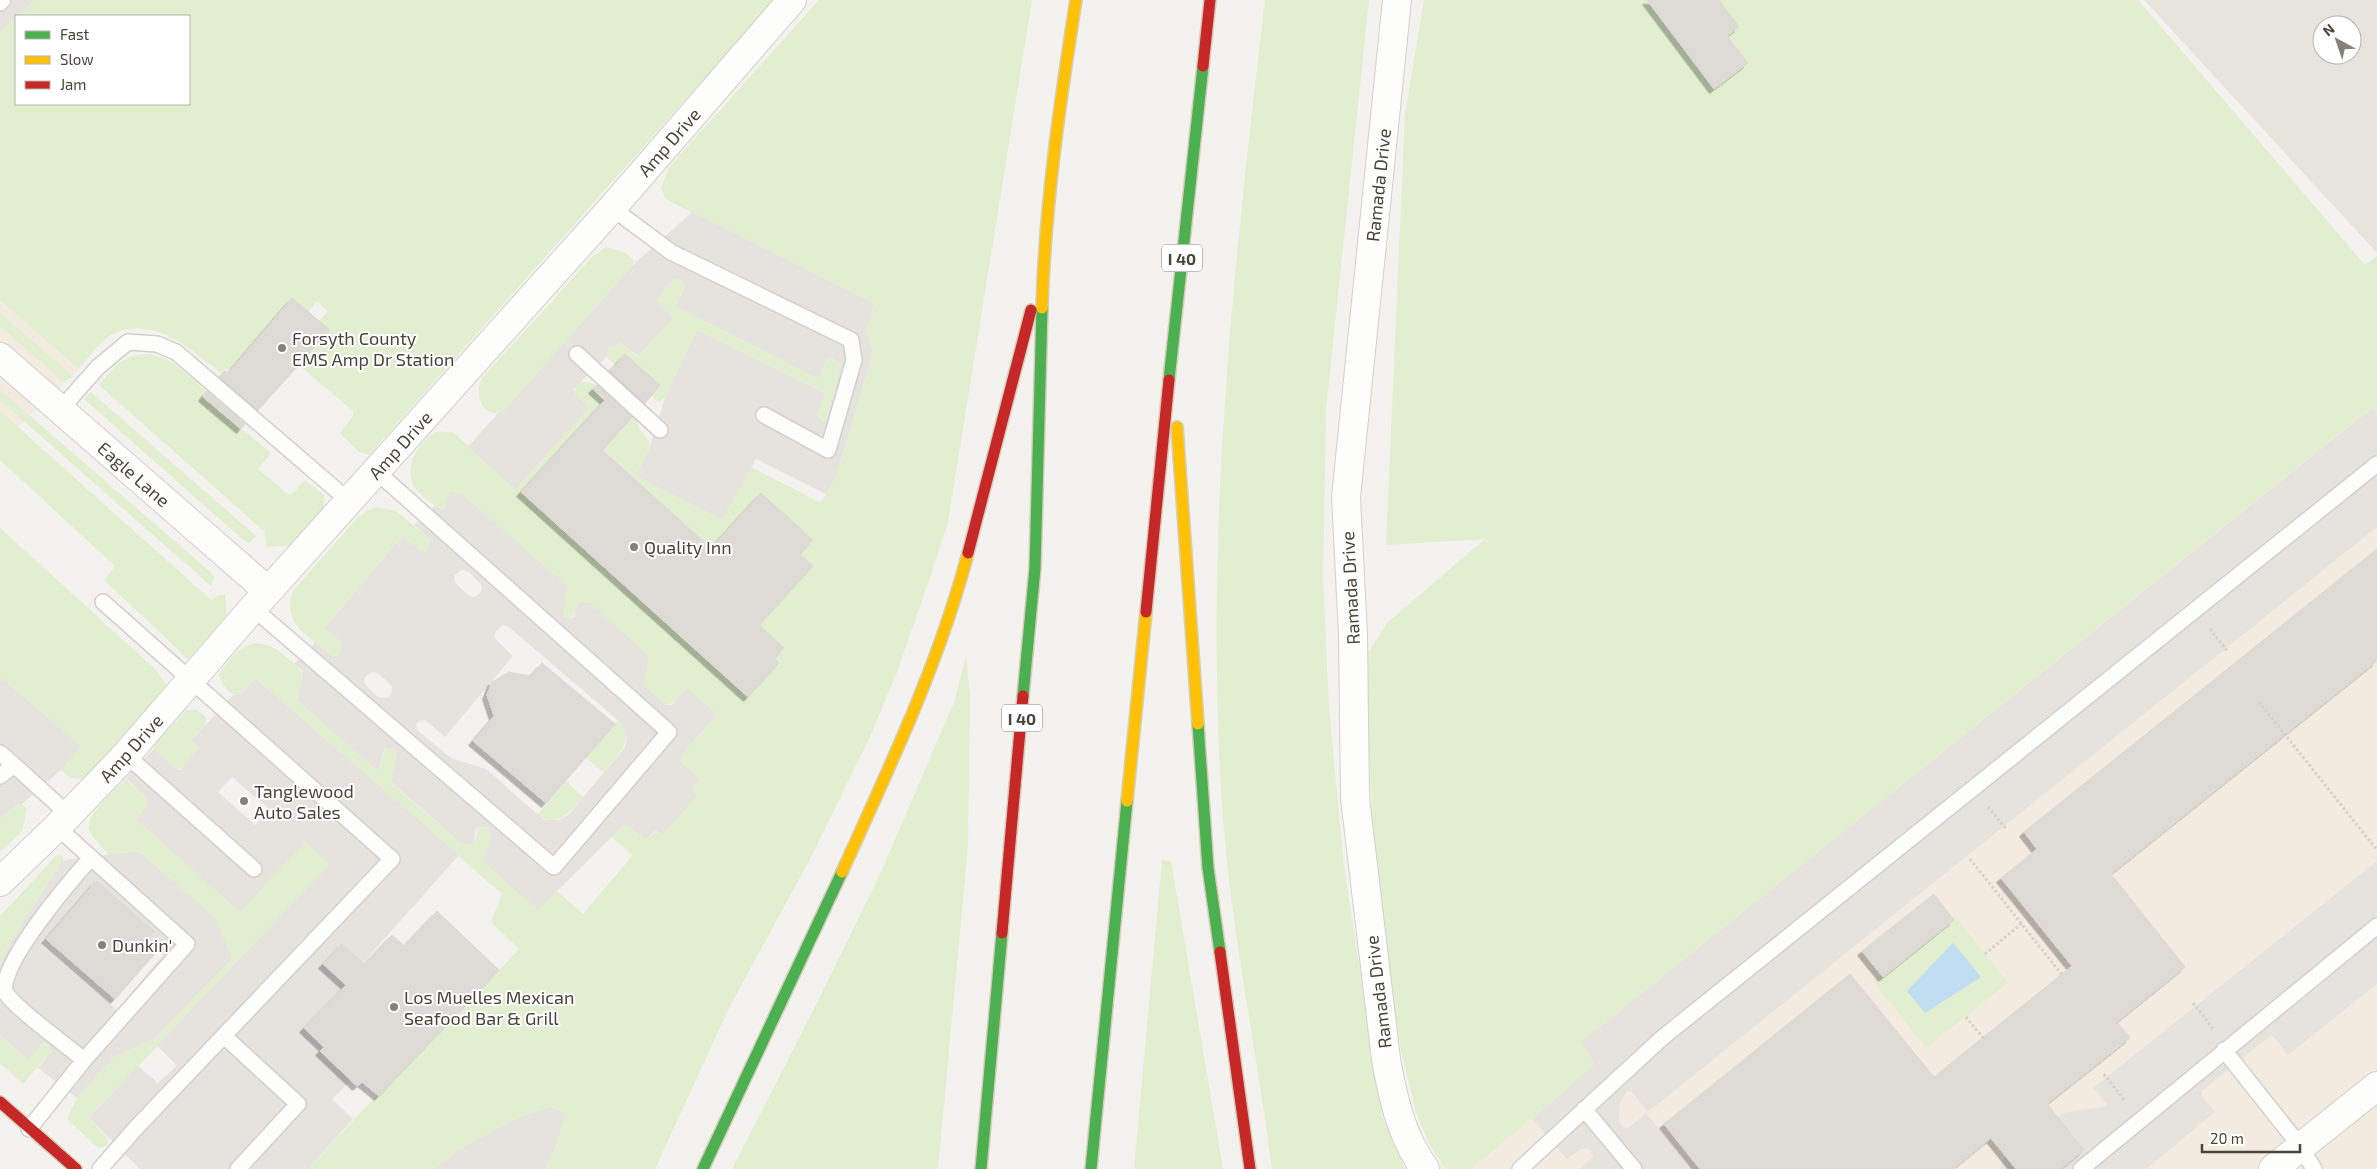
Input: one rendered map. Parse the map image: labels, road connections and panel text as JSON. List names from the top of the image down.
{
  "streets": {
    "main road": ["I 40"],
    "street": ["Amp Drive", "Ramada Drive", "Eagle Lane"]
  },
  "crossings": [
    ["Amp Drive", "Eagle Lane"]
  ],
  "places": [
    "Forsyth County EMS Amp Dr Station",
    "Quality Inn",
    "Tanglewood Auto Sales",
    "Dunkin'",
    "Los Muelles Mexican Seafood Bar & Grill"
  ],
  "legend": ["Fast", "Slow", "Jam"],
  "scale_bar": "20 m",
  "north": "top left"
}
